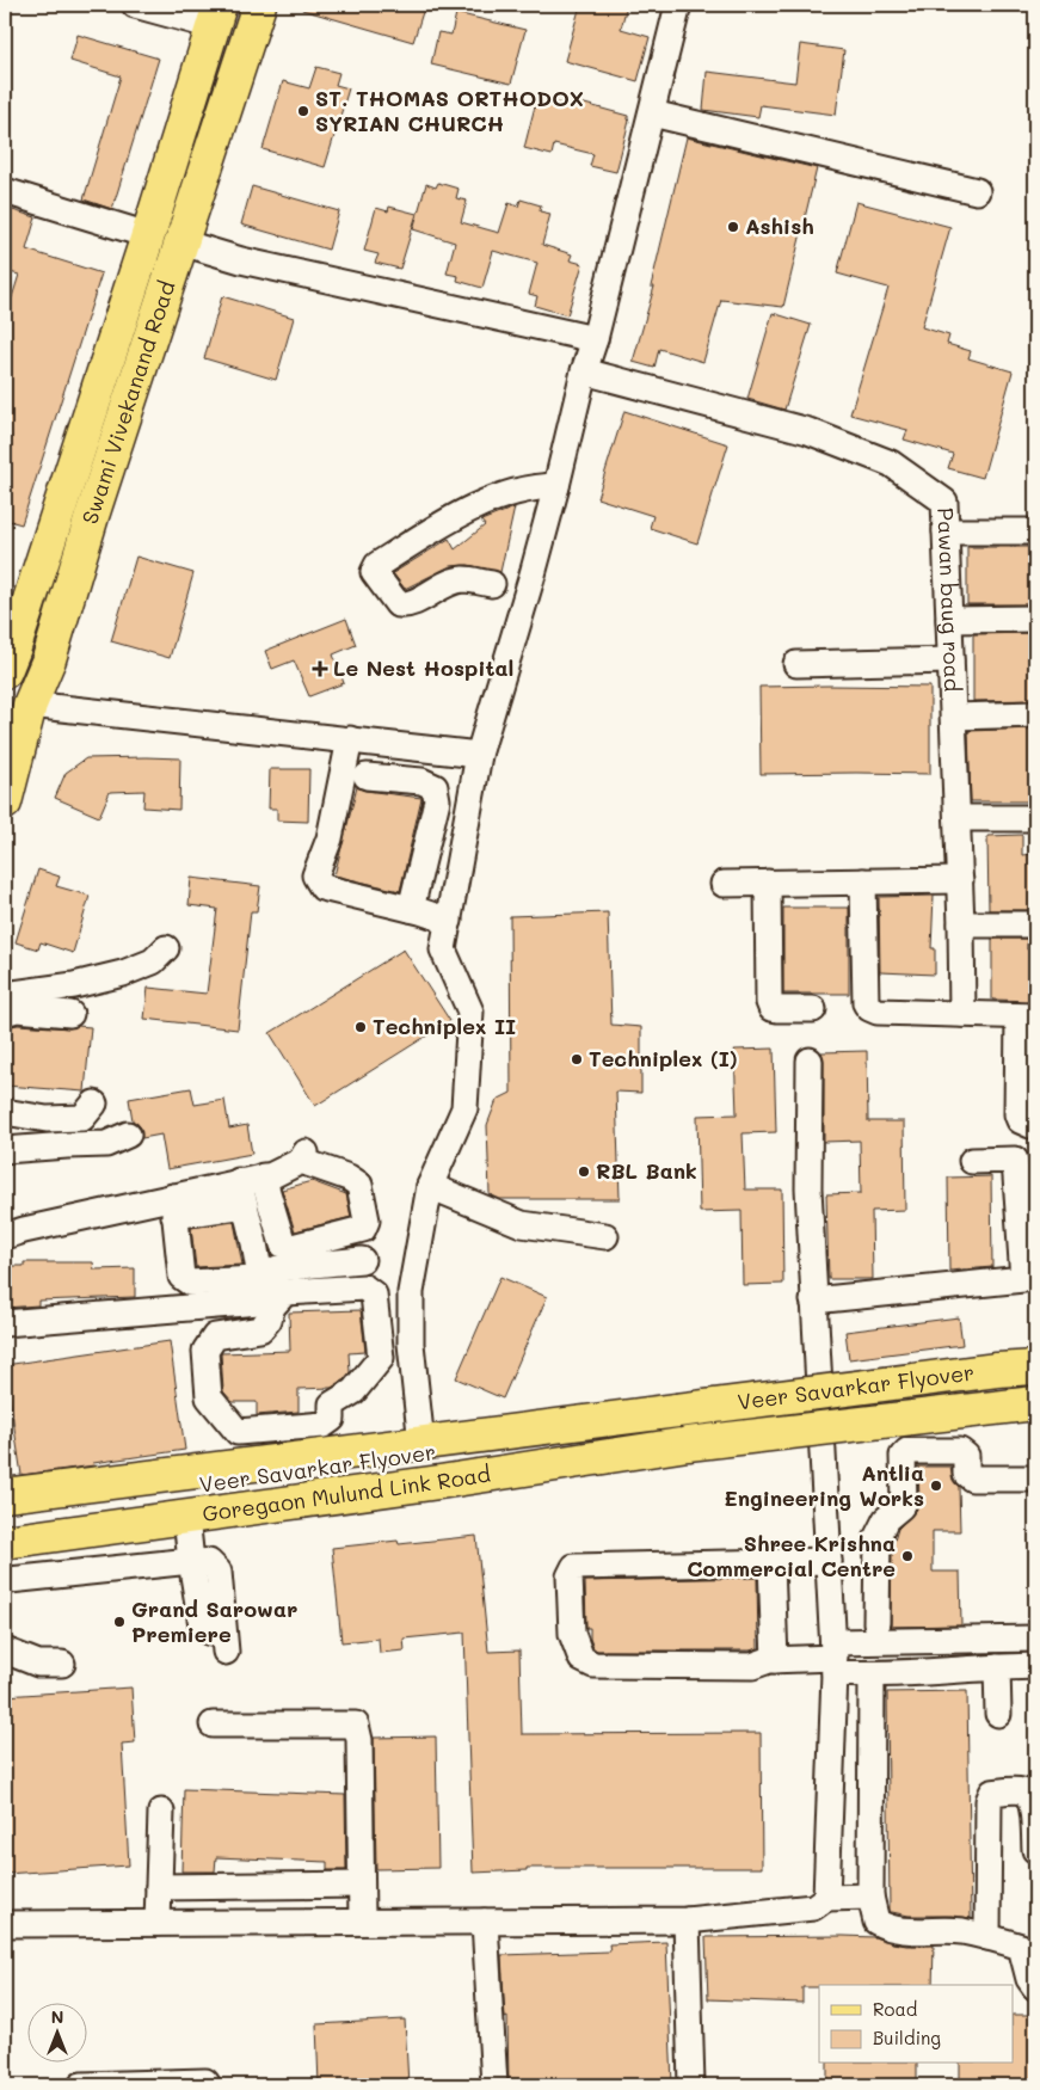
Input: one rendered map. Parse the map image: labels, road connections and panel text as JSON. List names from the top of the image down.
{
  "streets": {
    "main road": ["Swami Vivekanand Road", "Veer Savarkar Flyover", "Goregaon Mulund Link Road"],
    "street": ["Pawan baug road"]
  },
  "crossings": [
    ["Veer Savarkar Flyover", "Goregaon Mulund Link Road"]
  ],
  "places": {
    "other": [
      "ST. THOMAS ORTHODOX SYRIAN CHURCH",
      "Ashish",
      "Techniplex II",
      "Techniplex (I)",
      "RBL Bank",
      "Antlia Engineering Works",
      "Shree Krishna Commercial Centre",
      "Grand Sarowar Premiere"
    ],
    "health": ["Le Nest Hospital"]
  },
  "legend": ["Road", "Building"],
  "north": "top"
}
